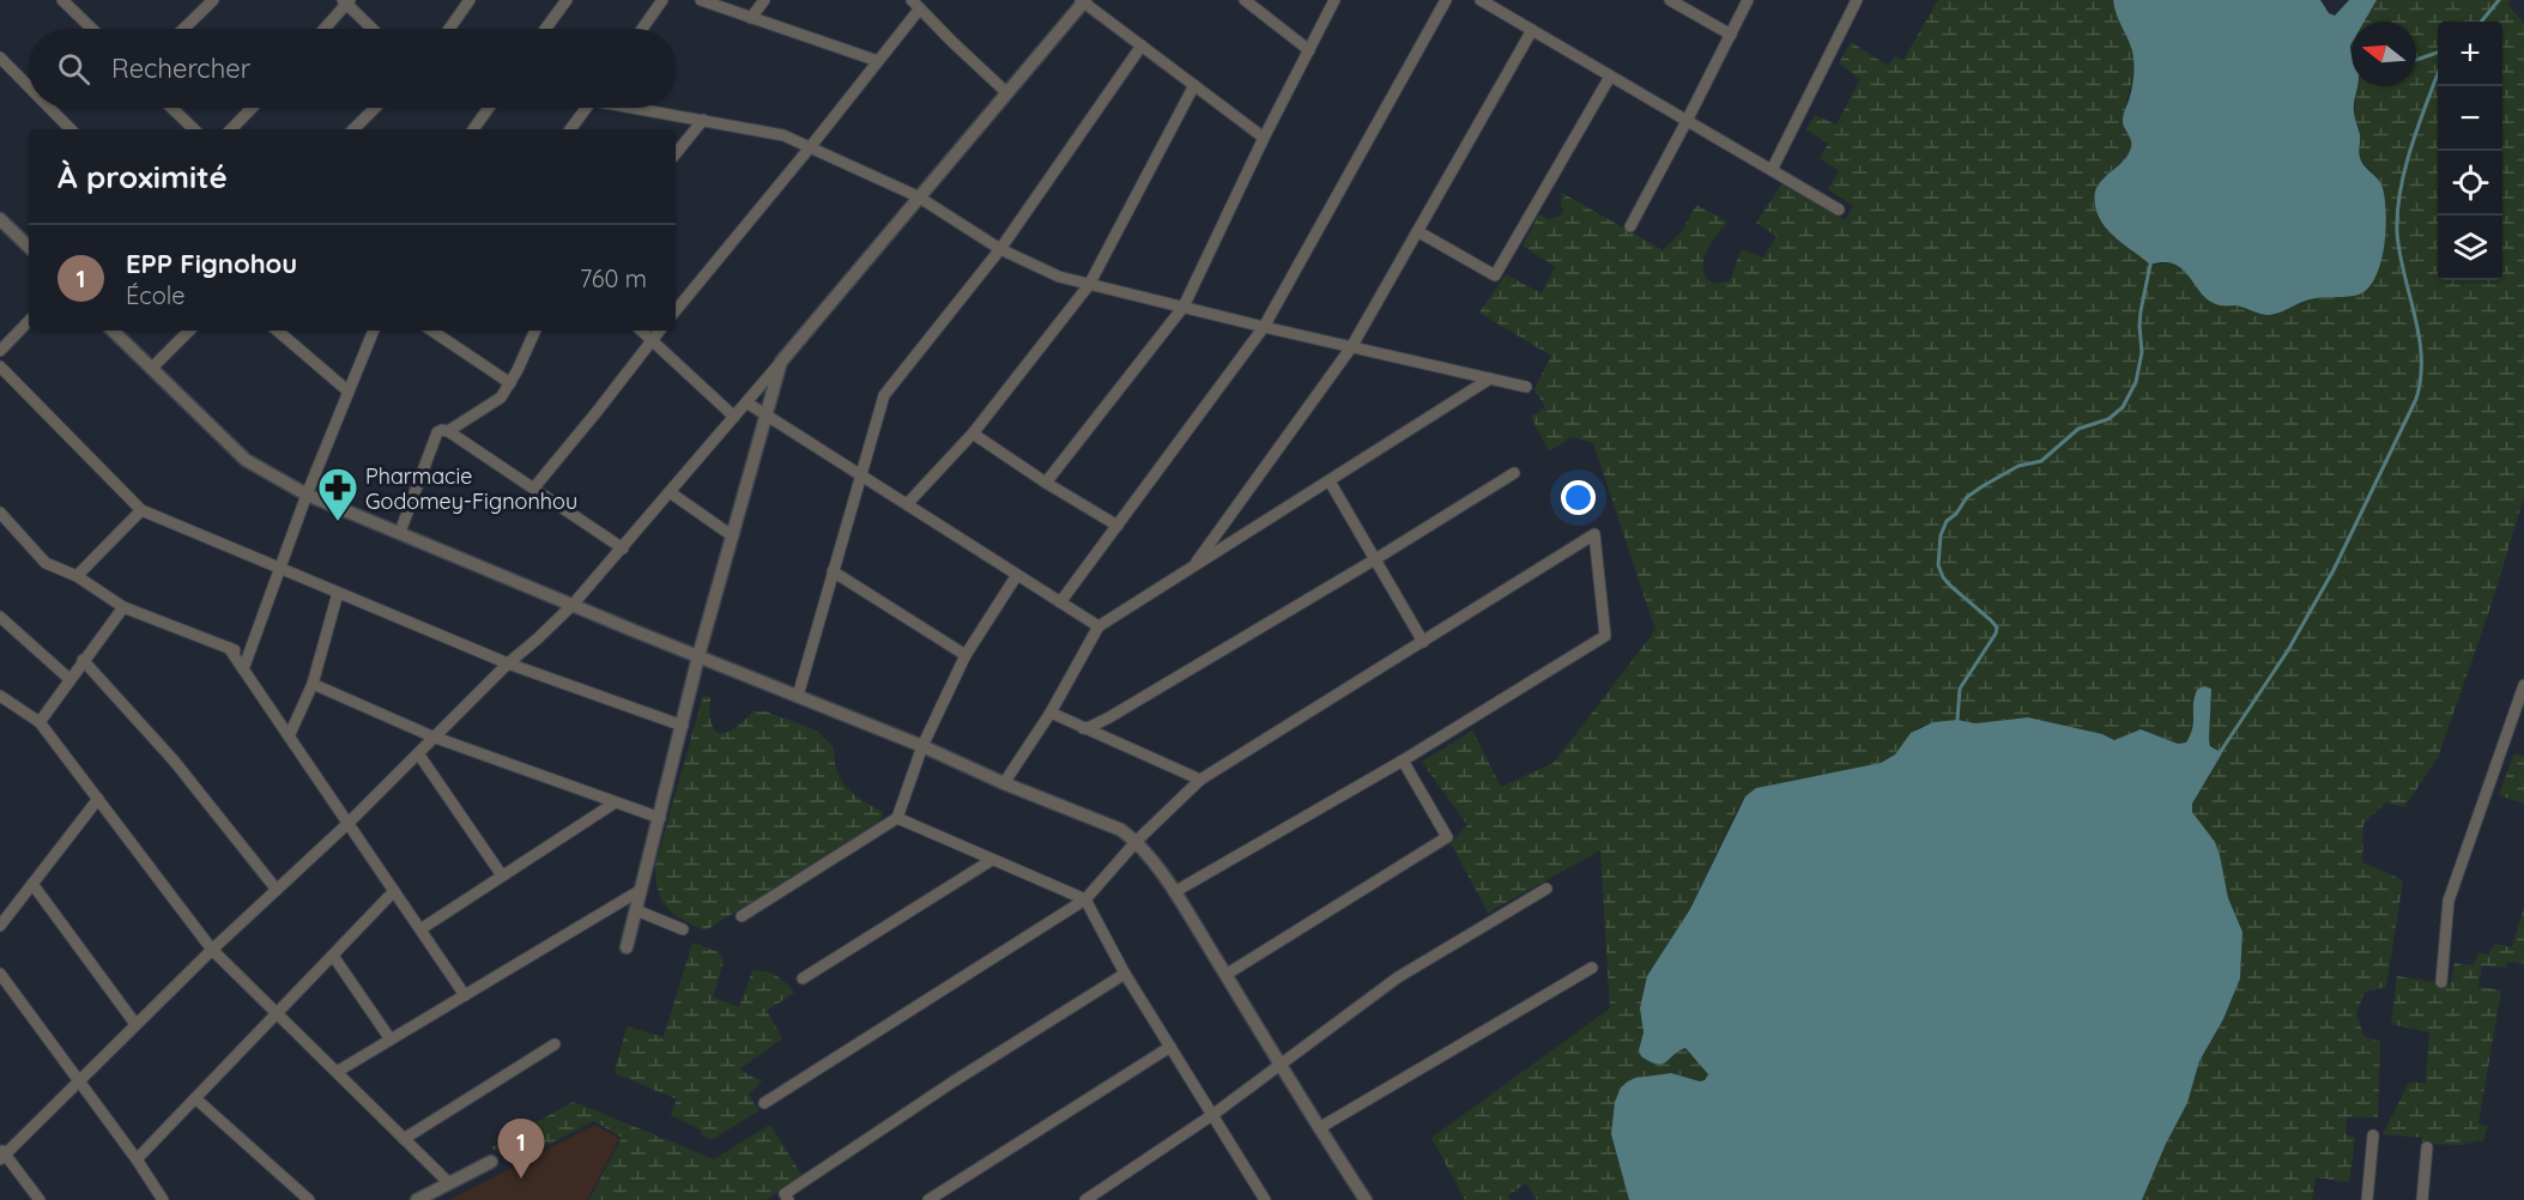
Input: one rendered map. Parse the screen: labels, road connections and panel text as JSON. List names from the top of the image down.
{
  "places": {
    "pharmacy": ["Pharmacie Godomey-Fignonhou"]
  },
  "north": "left",
  "page": {
    "map_buttons": ["+", "−"],
    "search": "Rechercher",
    "heading": "À proximité",
    "list": [
      {
        "mark": "1",
        "name": "EPP Fignohou",
        "note": "École",
        "value": "760 m"
      }
    ],
    "pins": "1"
  }
}
